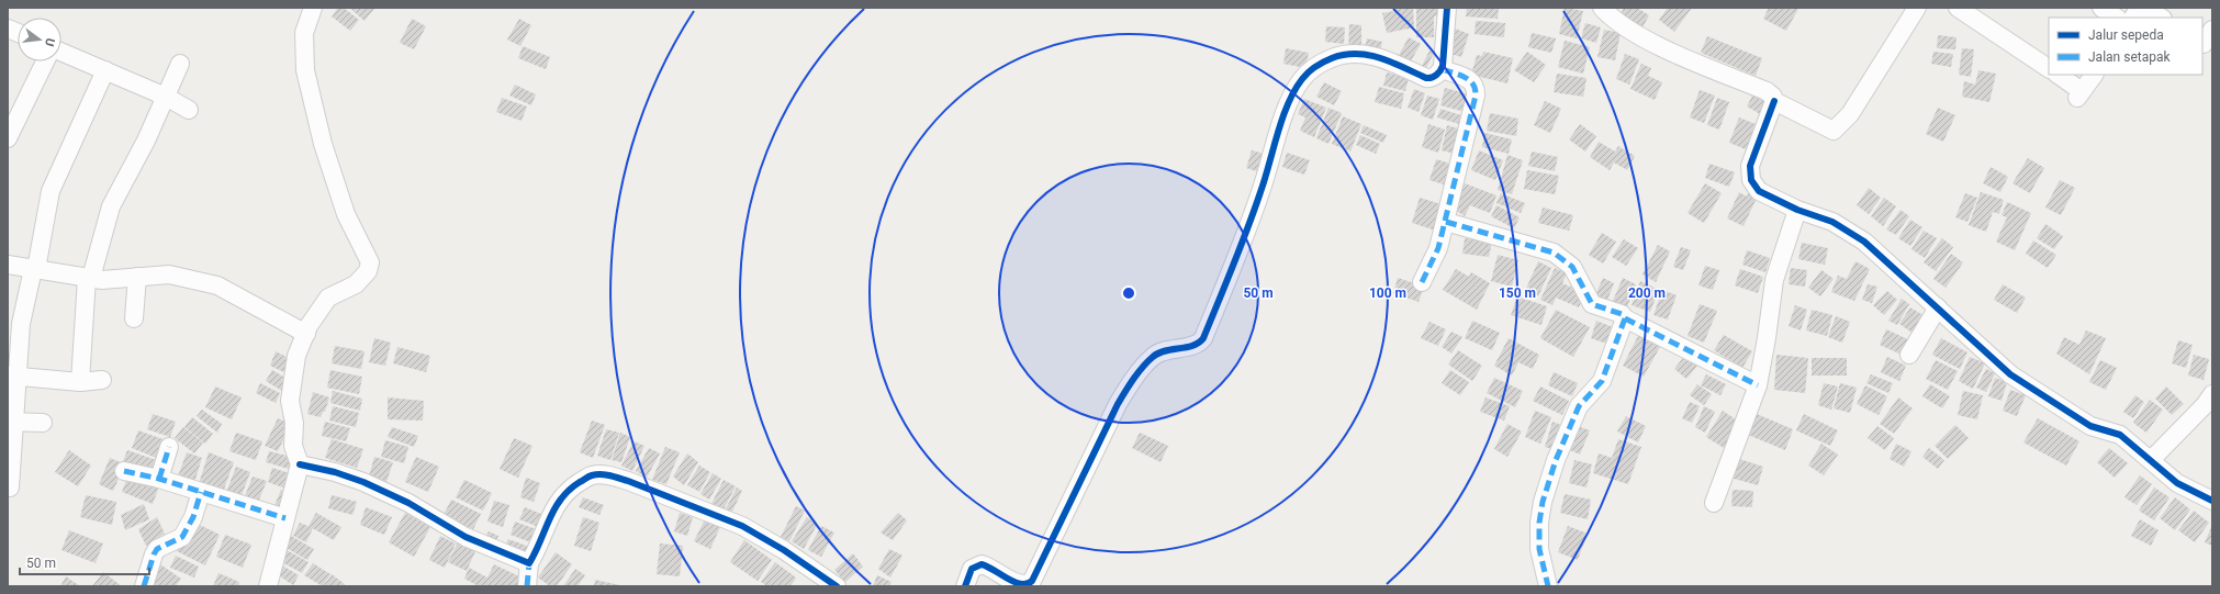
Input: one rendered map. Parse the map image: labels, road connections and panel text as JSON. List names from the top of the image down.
{
  "legend": ["Jalur sepeda", "Jalan setapak"],
  "scale_bar": "50 m",
  "north": "right",
  "rings": [
    "50 m",
    "100 m",
    "150 m",
    "200 m"
  ]
}
